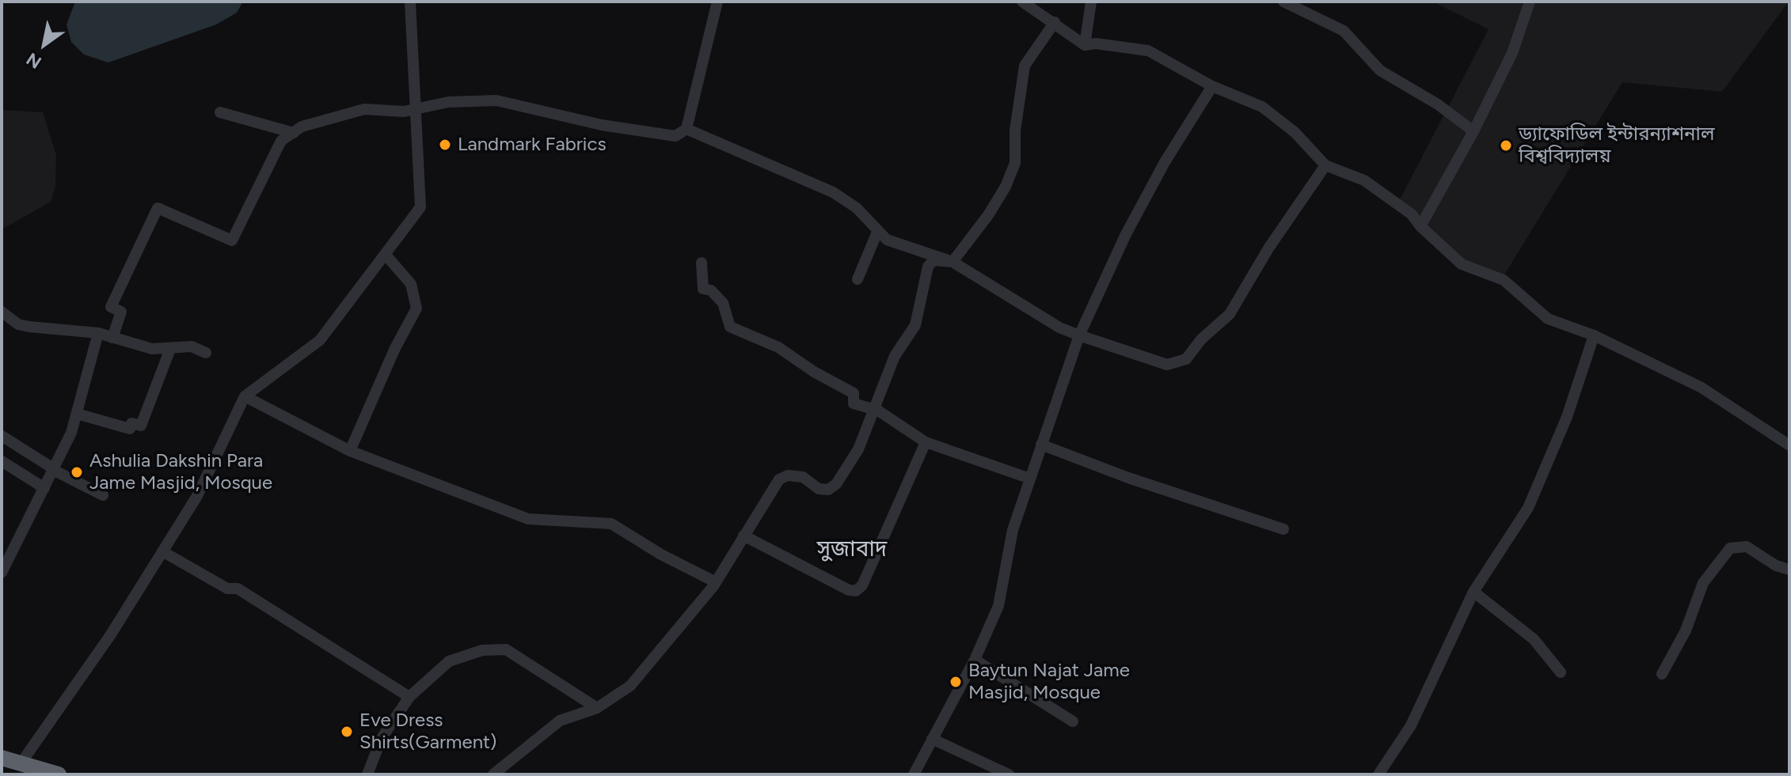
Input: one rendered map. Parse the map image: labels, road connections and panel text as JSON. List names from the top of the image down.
{
  "districts": ["সুজাবাদ"],
  "places": [
    "Landmark Fabrics",
    "ড্যাফোডিল ইন্টারন্যাশনাল বিশ্ববিদ্যালয়",
    "Ashulia Dakshin Para Jame Masjid, Mosque",
    "Baytun Najat Jame Masjid, Mosque",
    "Eve Dress Shirts(Garment)"
  ],
  "north": "bottom left"
}
